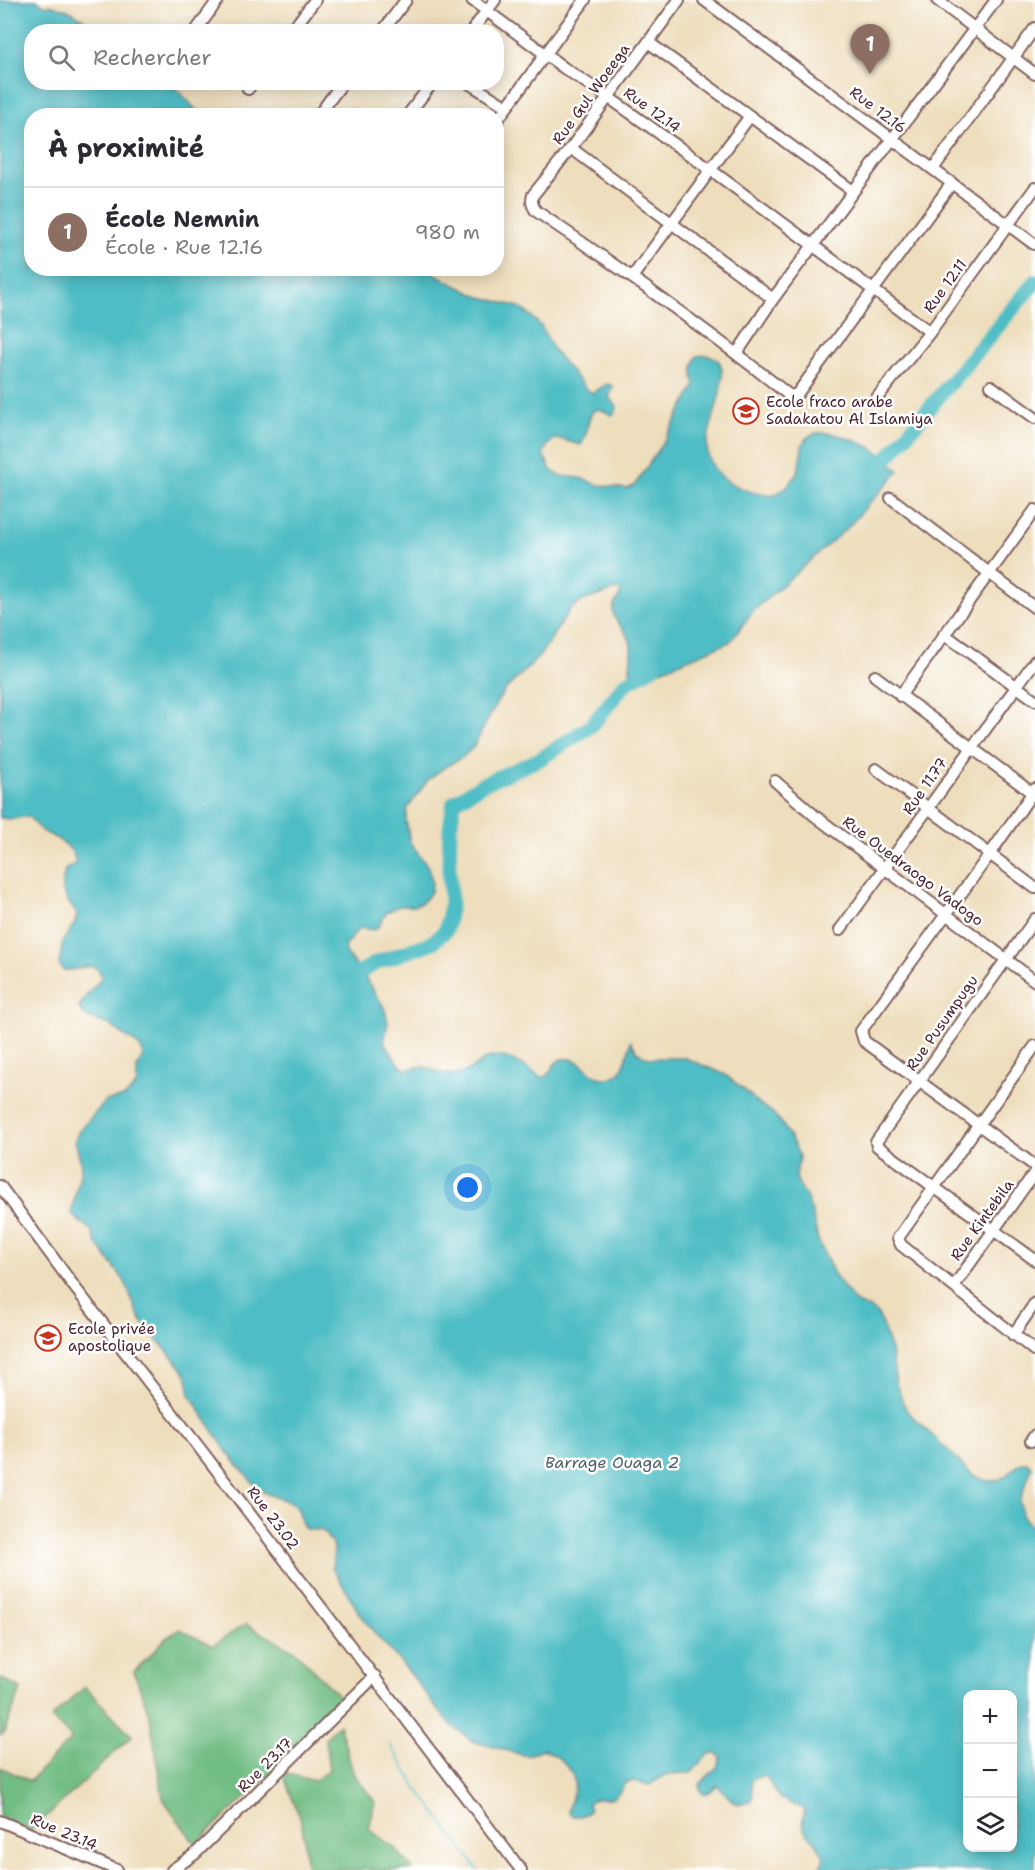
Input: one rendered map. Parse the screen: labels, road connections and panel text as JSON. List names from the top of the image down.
{
  "streets": {
    "street": [
      "Rue Gul Woeega",
      "Rue 12.14",
      "Rue 12.16",
      "Rue 12.11",
      "Rue 11.77",
      "Rue Ouedraogo Vadogo",
      "Rue Pusumpugu",
      "Rue Kintebila",
      "Rue 23.02",
      "Rue 23.17",
      "Rue 23.14"
    ]
  },
  "crossings": [
    ["Rue Gul Woeega", "Rue 12.14"],
    ["Rue 12.14", "Rue 12.11"],
    ["Rue 12.16", "Rue 12.11"],
    ["Rue 11.77", "Rue Ouedraogo Vadogo"],
    ["Rue Ouedraogo Vadogo", "Rue Pusumpugu"],
    ["Rue 23.02", "Rue 23.17"]
  ],
  "water": ["Barrage Ouaga 2"],
  "places": {
    "school or university": ["Ecole fraco arabe Sadakatou Al Islamiya", "Ecole privée apostolique"]
  },
  "page": {
    "pins": "1",
    "search": "Rechercher",
    "heading": "À proximité",
    "list": [
      {
        "mark": "1",
        "name": "École Nemnin",
        "note": "École · Rue 12.16",
        "value": "980 m"
      }
    ],
    "map_buttons": ["+", "−"]
  }
}
